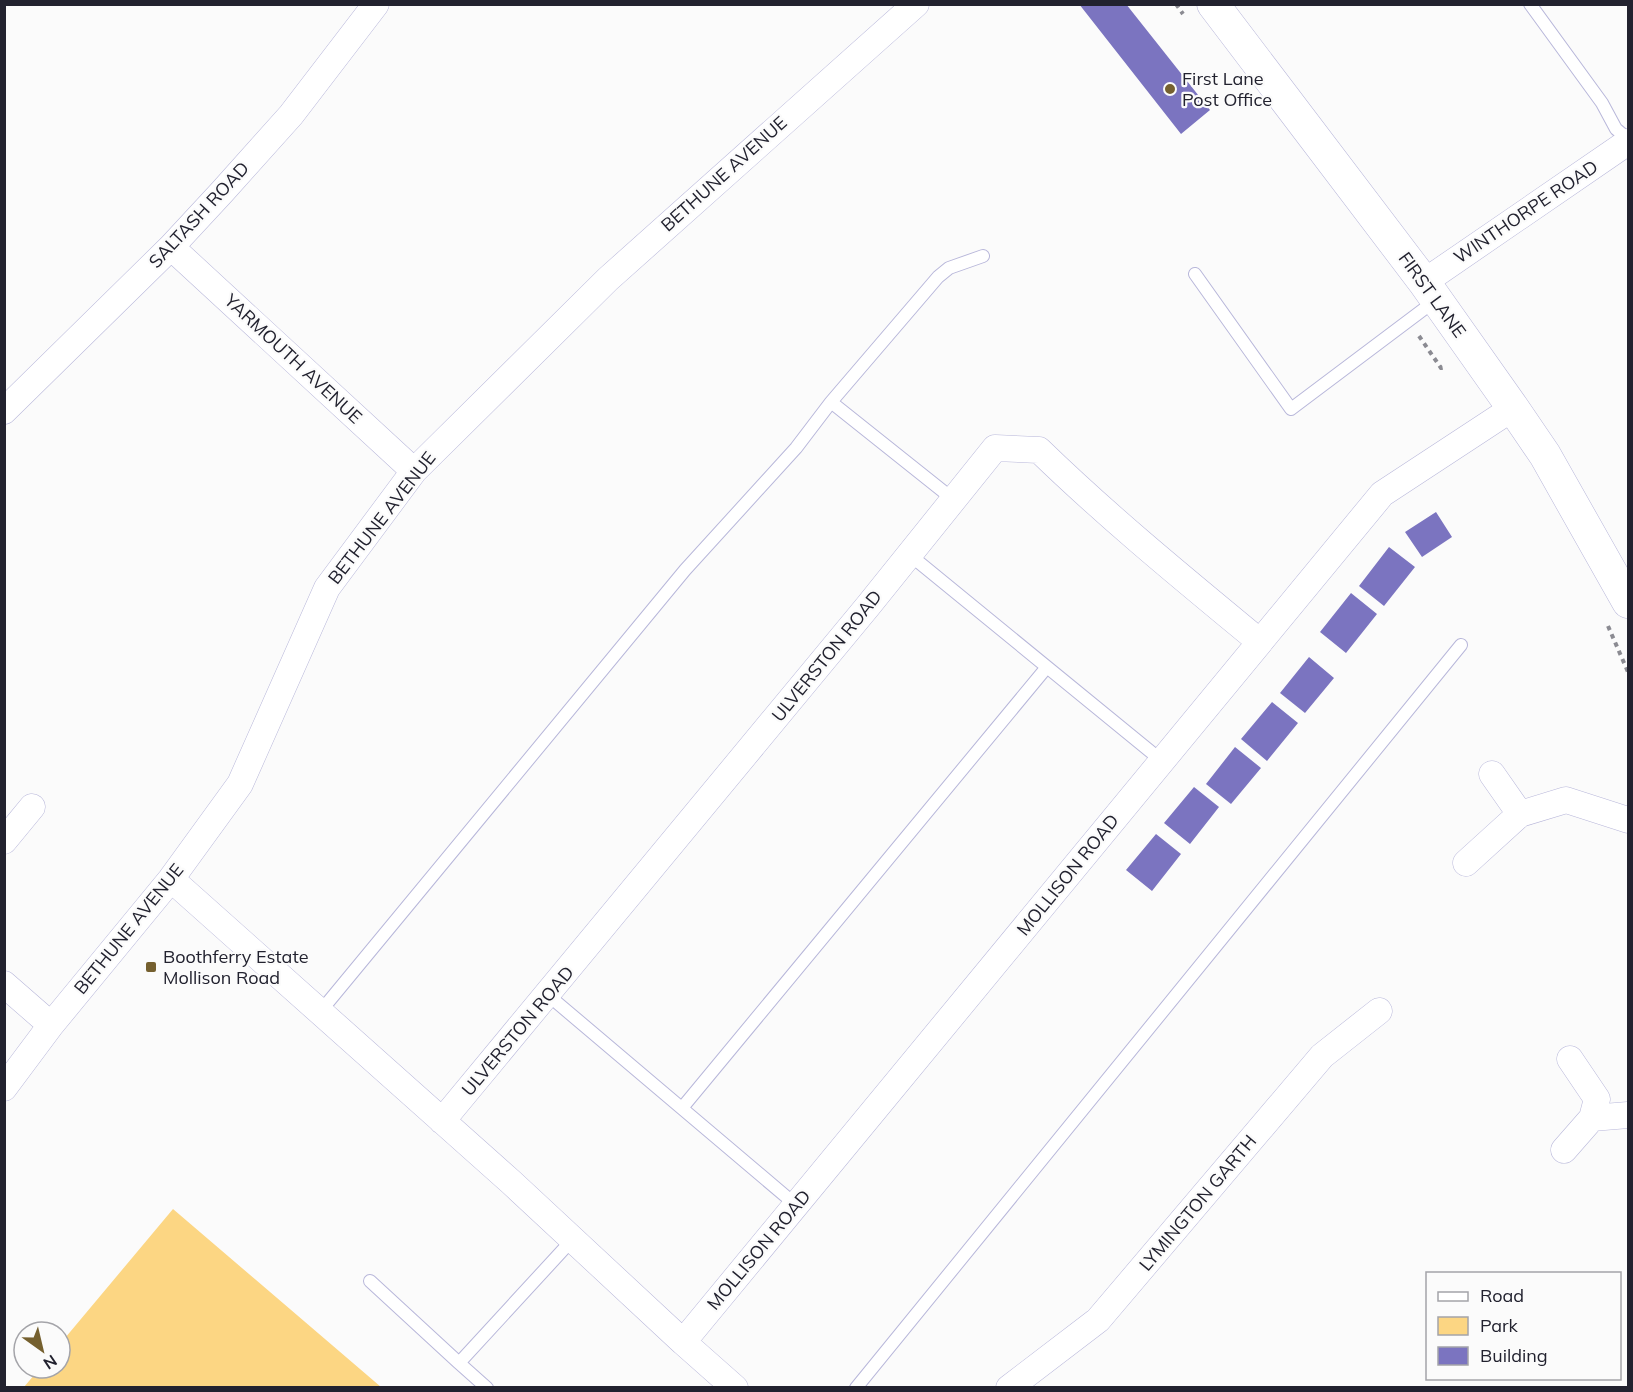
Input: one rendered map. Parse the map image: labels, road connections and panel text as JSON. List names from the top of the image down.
{
  "streets": {
    "street": [
      "BETHUNE AVENUE",
      "WINTHORPE ROAD",
      "SALTASH ROAD",
      "FIRST LANE",
      "YARMOUTH AVENUE",
      "ULVERSTON ROAD",
      "MOLLISON ROAD",
      "LYMINGTON GARTH"
    ]
  },
  "crossings": [
    ["BETHUNE AVENUE", "YARMOUTH AVENUE"],
    ["WINTHORPE ROAD", "FIRST LANE"],
    ["SALTASH ROAD", "YARMOUTH AVENUE"],
    ["FIRST LANE", "MOLLISON ROAD"],
    ["ULVERSTON ROAD", "MOLLISON ROAD"]
  ],
  "places": {
    "other": ["First Lane Post Office"],
    "transit": ["Boothferry Estate Mollison Road"]
  },
  "legend": ["Road", "Park", "Building"],
  "north": "bottom right"
}
